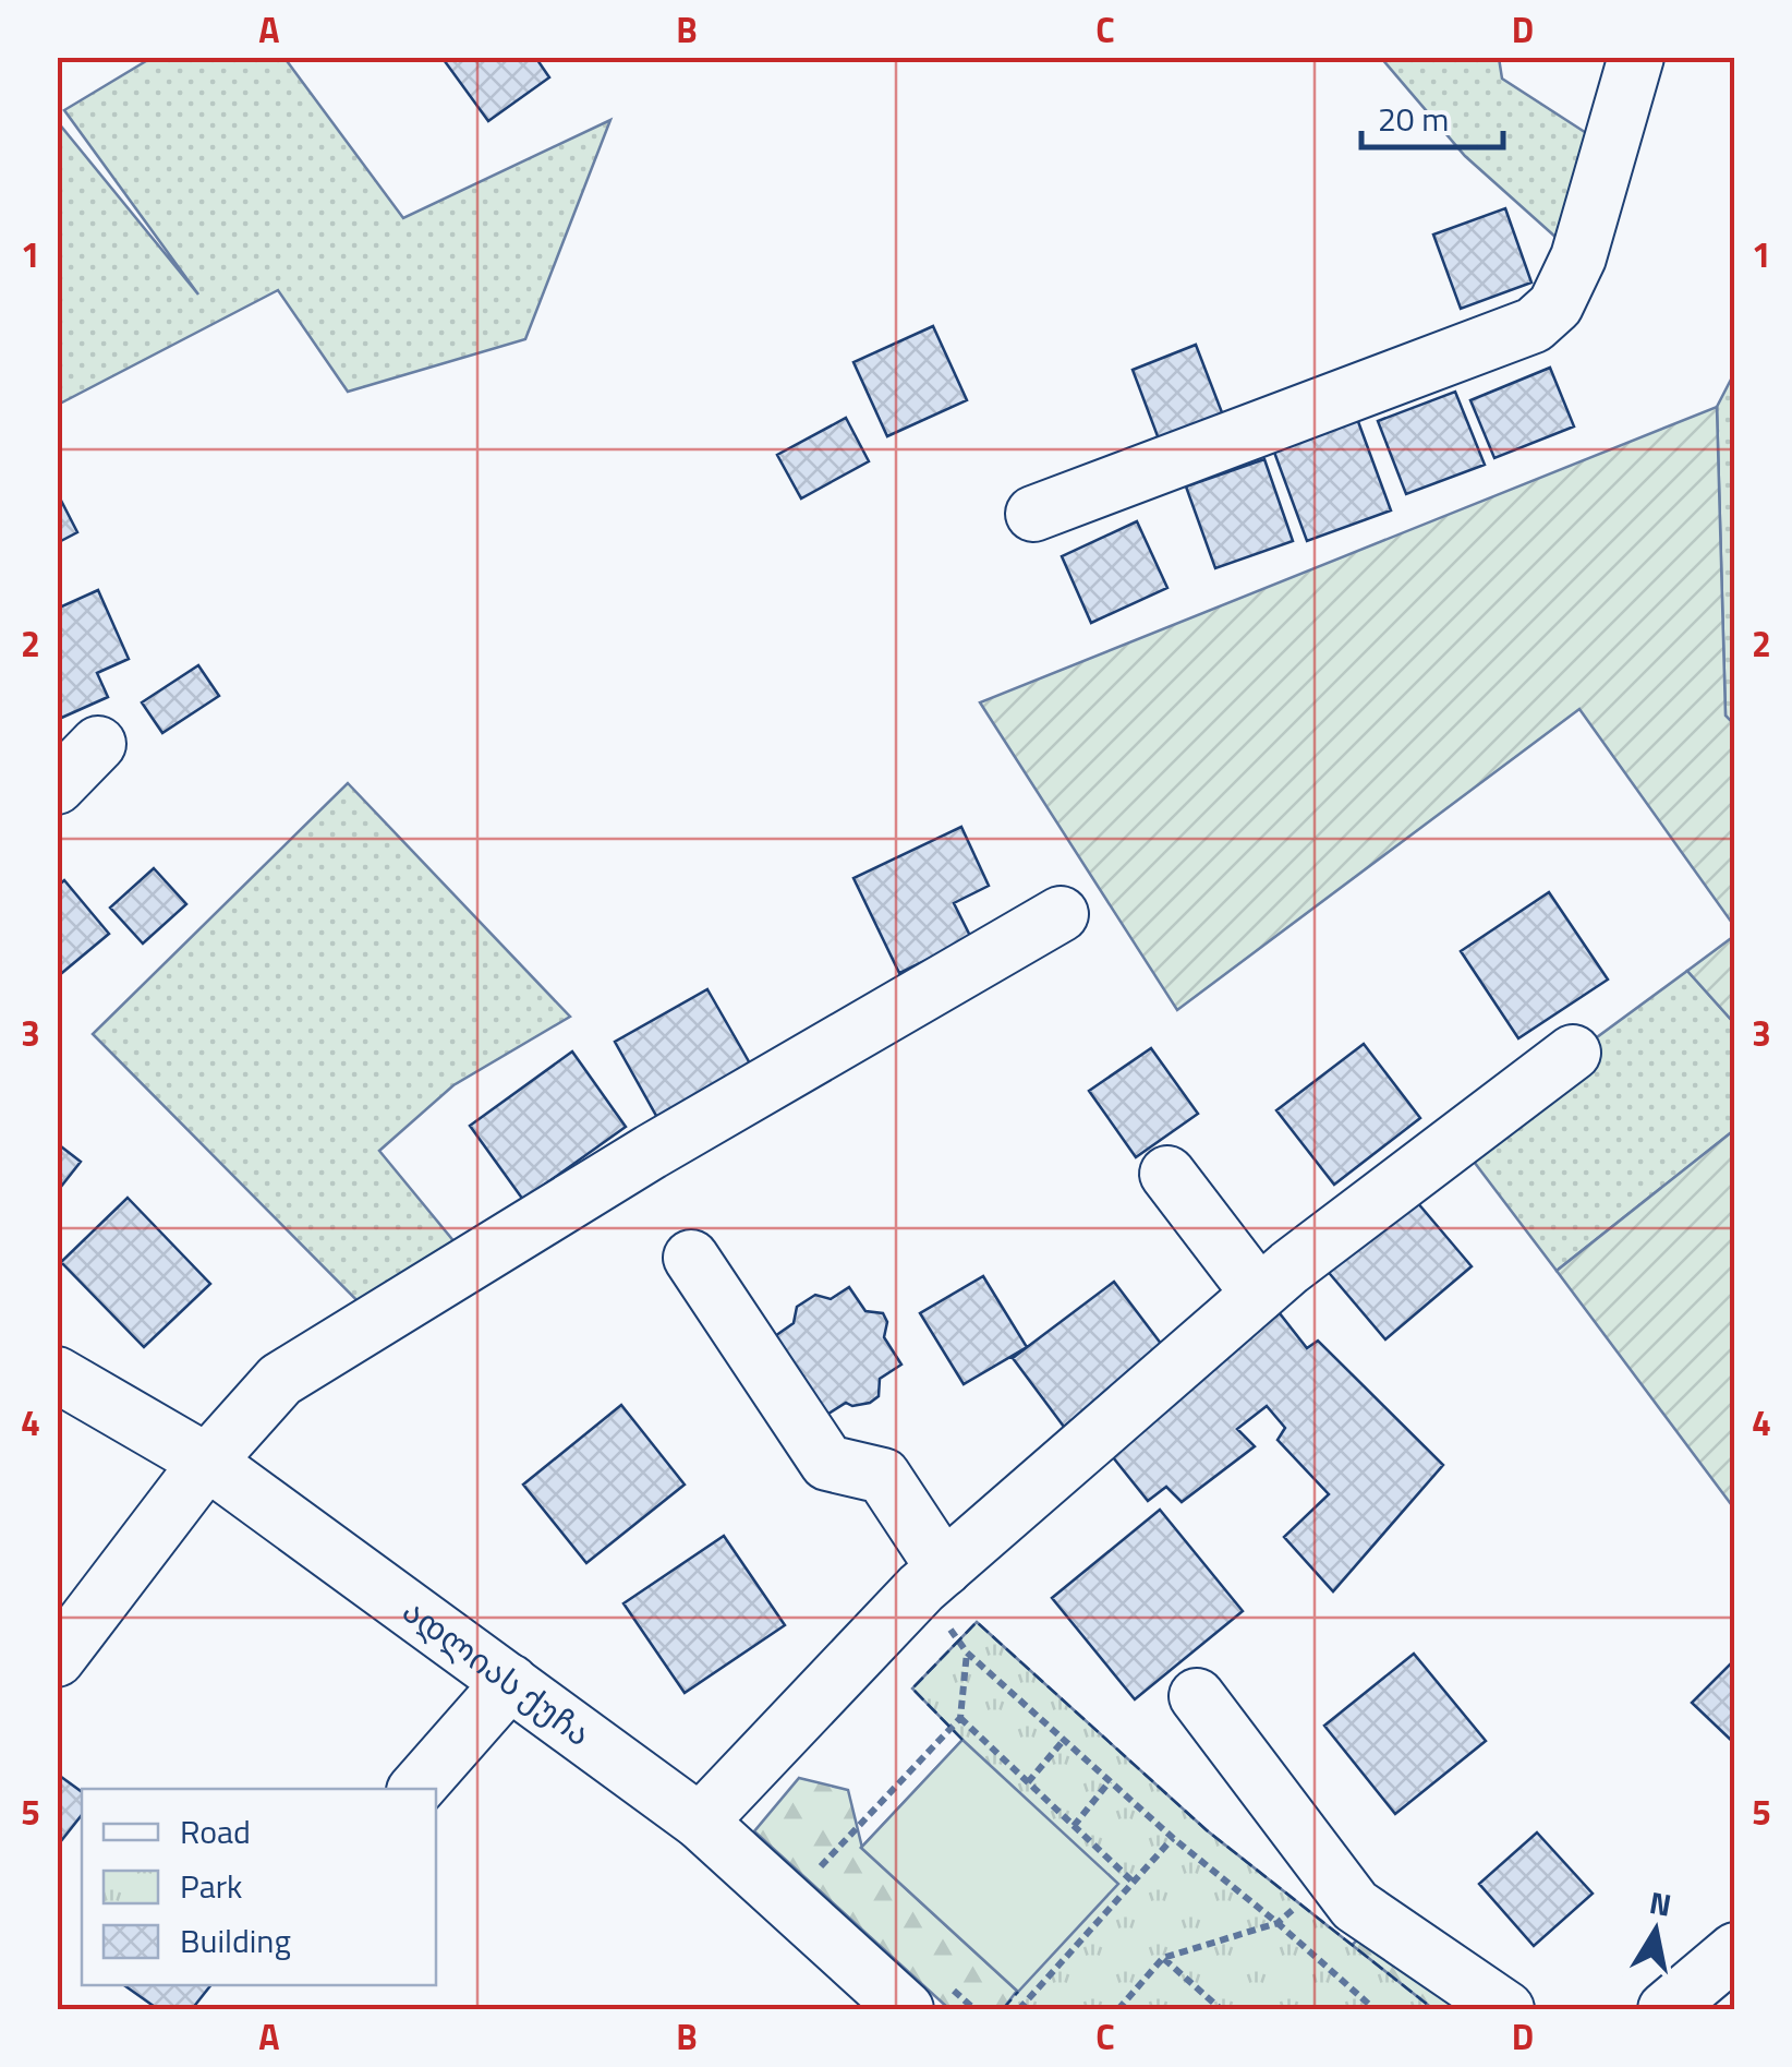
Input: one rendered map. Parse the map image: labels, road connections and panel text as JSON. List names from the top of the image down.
{
  "streets": {
    "street": ["ადლიას ქუჩა"]
  },
  "legend": ["Road", "Park", "Building"],
  "scale_bar": "20 m",
  "north": "top",
  "grid": {
    "columns": [
      "A",
      "B",
      "C",
      "D"
    ],
    "rows": [
      "1",
      "2",
      "3",
      "4",
      "5"
    ]
  }
}
